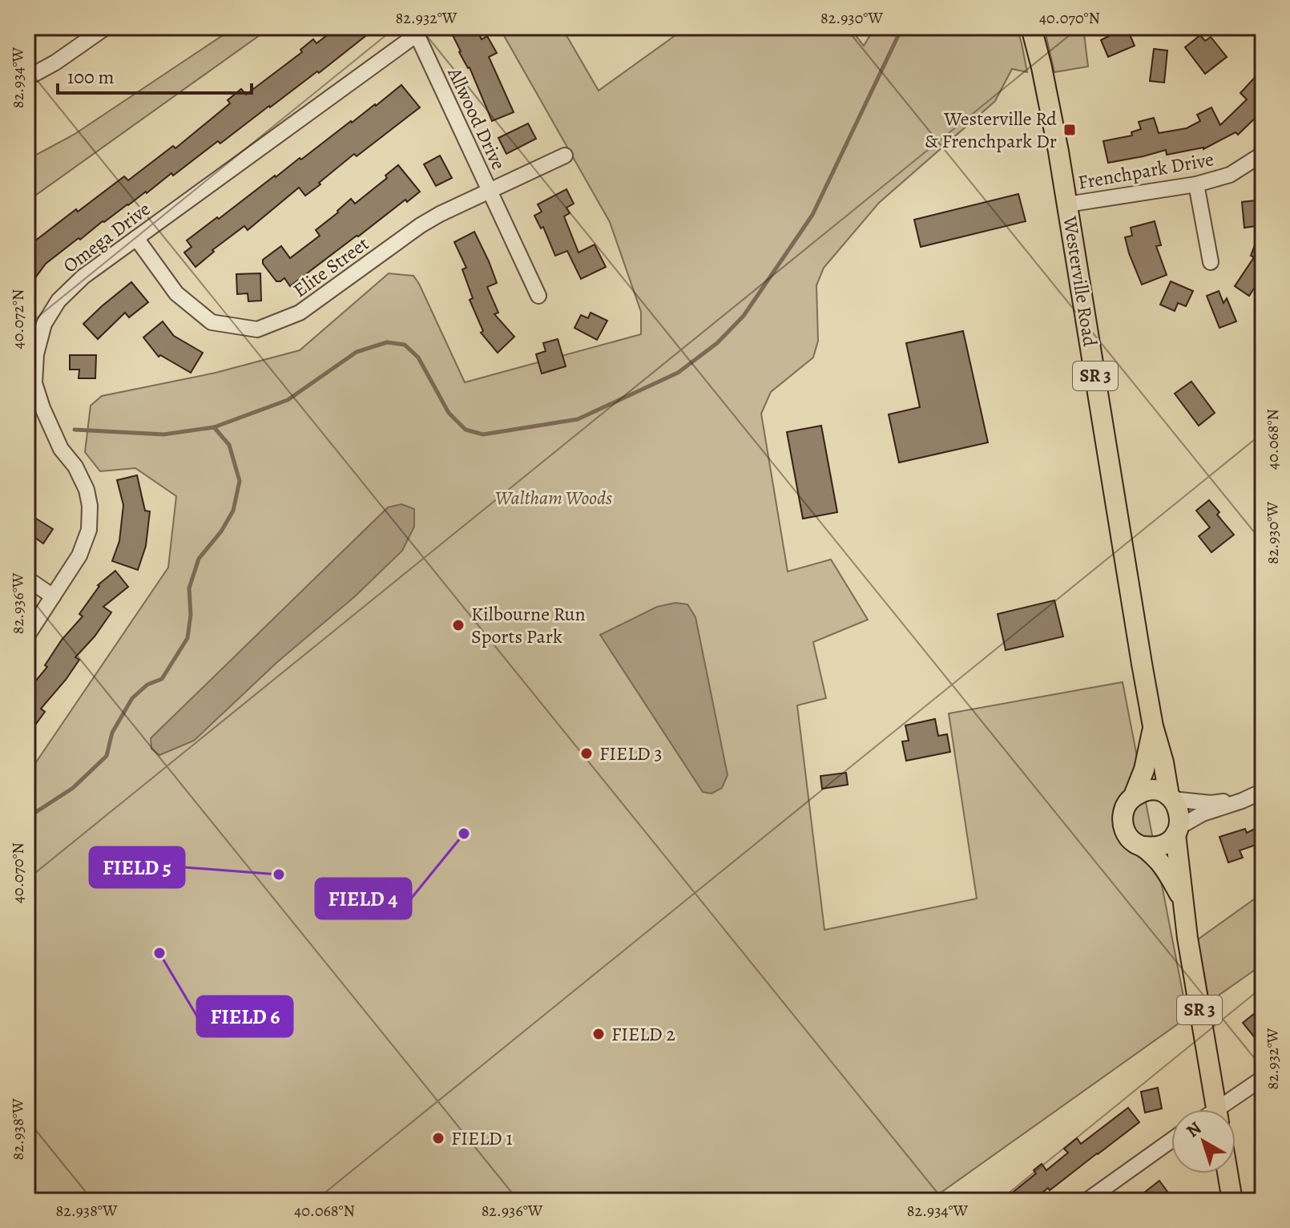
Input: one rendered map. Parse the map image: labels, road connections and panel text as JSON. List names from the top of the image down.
{
  "streets": {
    "main road": ["Westerville Road", "SR 3"],
    "street": [
      "Allwood Drive",
      "Frenchpark Drive",
      "Omega Drive",
      "Elite Street"
    ]
  },
  "crossings": [
    ["Allwood Drive", "Omega Drive"],
    ["Allwood Drive", "Elite Street"],
    ["Frenchpark Drive", "Westerville Road"],
    ["Omega Drive", "Elite Street"]
  ],
  "parks": ["Waltham Woods"],
  "places": {
    "transit": ["Westerville Rd & Frenchpark Dr"],
    "other": [
      "Kilbourne Run Sports Park",
      "FIELD 3",
      "FIELD 4",
      "FIELD 5",
      "FIELD 6",
      "FIELD 2",
      "FIELD 1"
    ]
  },
  "scale_bar": "100 m",
  "north": "top left",
  "coordinates": [
    "82.932°W",
    "82.930°W",
    "40.070°N",
    "82.934°W",
    "40.072°N",
    "40.068°N",
    "82.936°W",
    "82.938°W"
  ]
}
